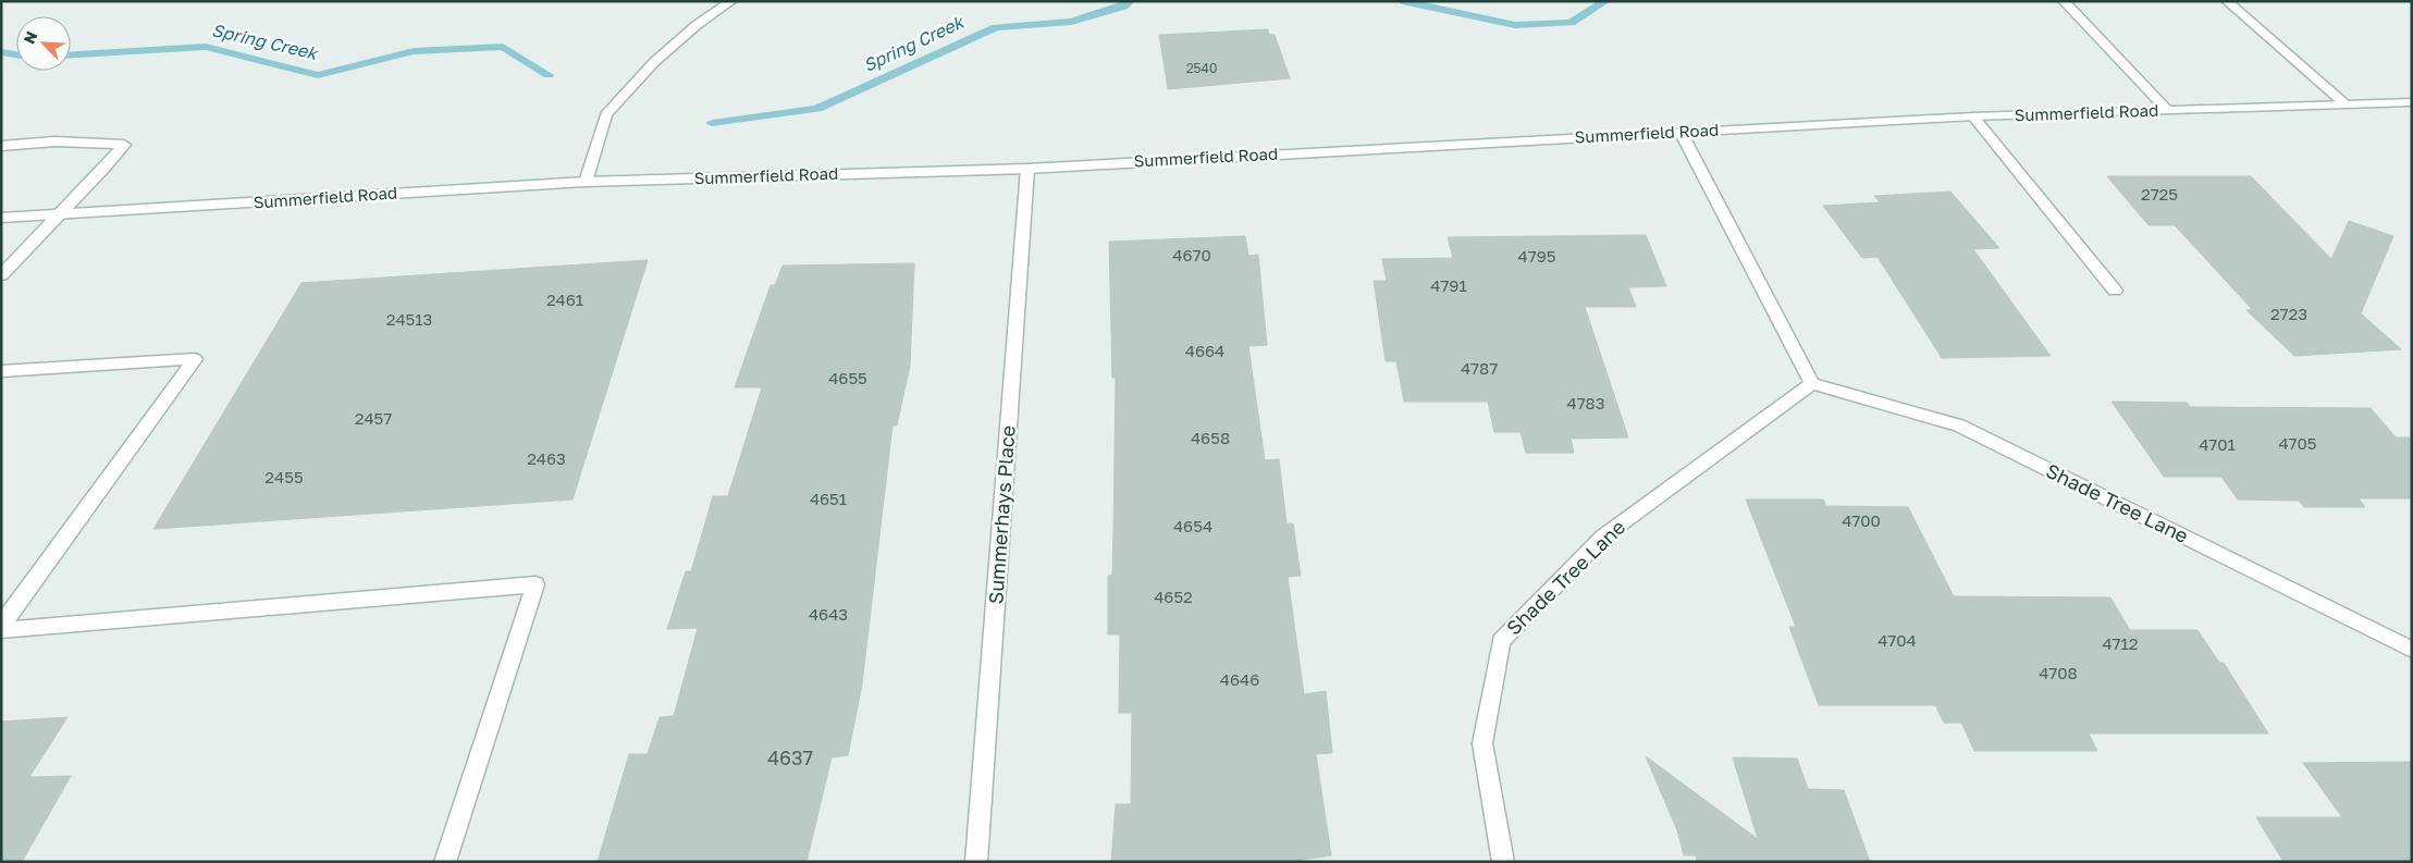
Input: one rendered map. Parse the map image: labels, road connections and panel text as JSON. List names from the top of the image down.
{
  "streets": {
    "street": ["Summerfield Road", "Shade Tree Lane", "Summerhays Place"]
  },
  "crossings": [
    ["Summerfield Road", "Summerhays Place"]
  ],
  "water": ["Spring Creek"],
  "house_numbers": [
    "2540",
    "2725",
    "4670",
    "4795",
    "4791",
    "2461",
    "2723",
    "24513",
    "4664",
    "4787",
    "4655",
    "4783",
    "2457",
    "4658",
    "4705",
    "4701",
    "2463",
    "2455",
    "4651",
    "4700",
    "4654",
    "4652",
    "4643",
    "4704",
    "4712",
    "4708",
    "4646",
    "4637"
  ],
  "north": "top left"
}
